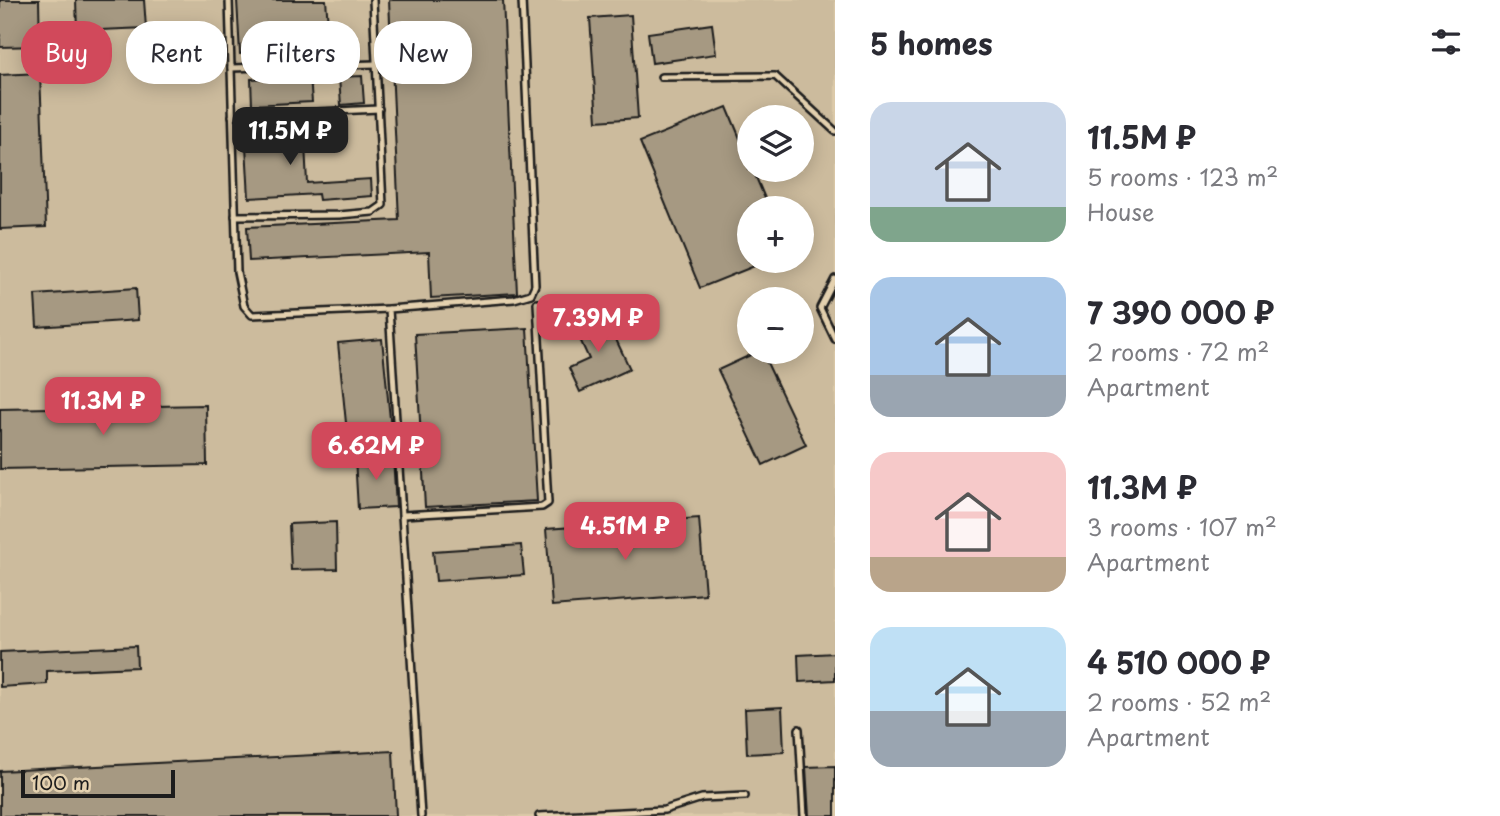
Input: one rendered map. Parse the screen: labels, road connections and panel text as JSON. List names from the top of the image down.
{
  "scale_bar": "100 m",
  "page": {
    "heading": "5 homes",
    "chip": [
      "Buy",
      "Rent",
      "Filters",
      "New"
    ],
    "list": [
      {
        "name": "11.5M ₽",
        "note": "5 rooms · 123 m² · House"
      },
      {
        "name": "7 390 000 ₽",
        "note": "2 rooms · 72 m² · Apartment"
      },
      {
        "name": "11.3M ₽",
        "note": "3 rooms · 107 m² · Apartment"
      },
      {
        "name": "4 510 000 ₽",
        "note": "2 rooms · 52 m² · Apartment"
      }
    ],
    "map_buttons": ["+", "−"],
    "price": [
      "11.5M ₽",
      "7.39M ₽",
      "11.3M ₽",
      "6.62M ₽",
      "4.51M ₽"
    ],
    "scale": "100 m"
  }
}
